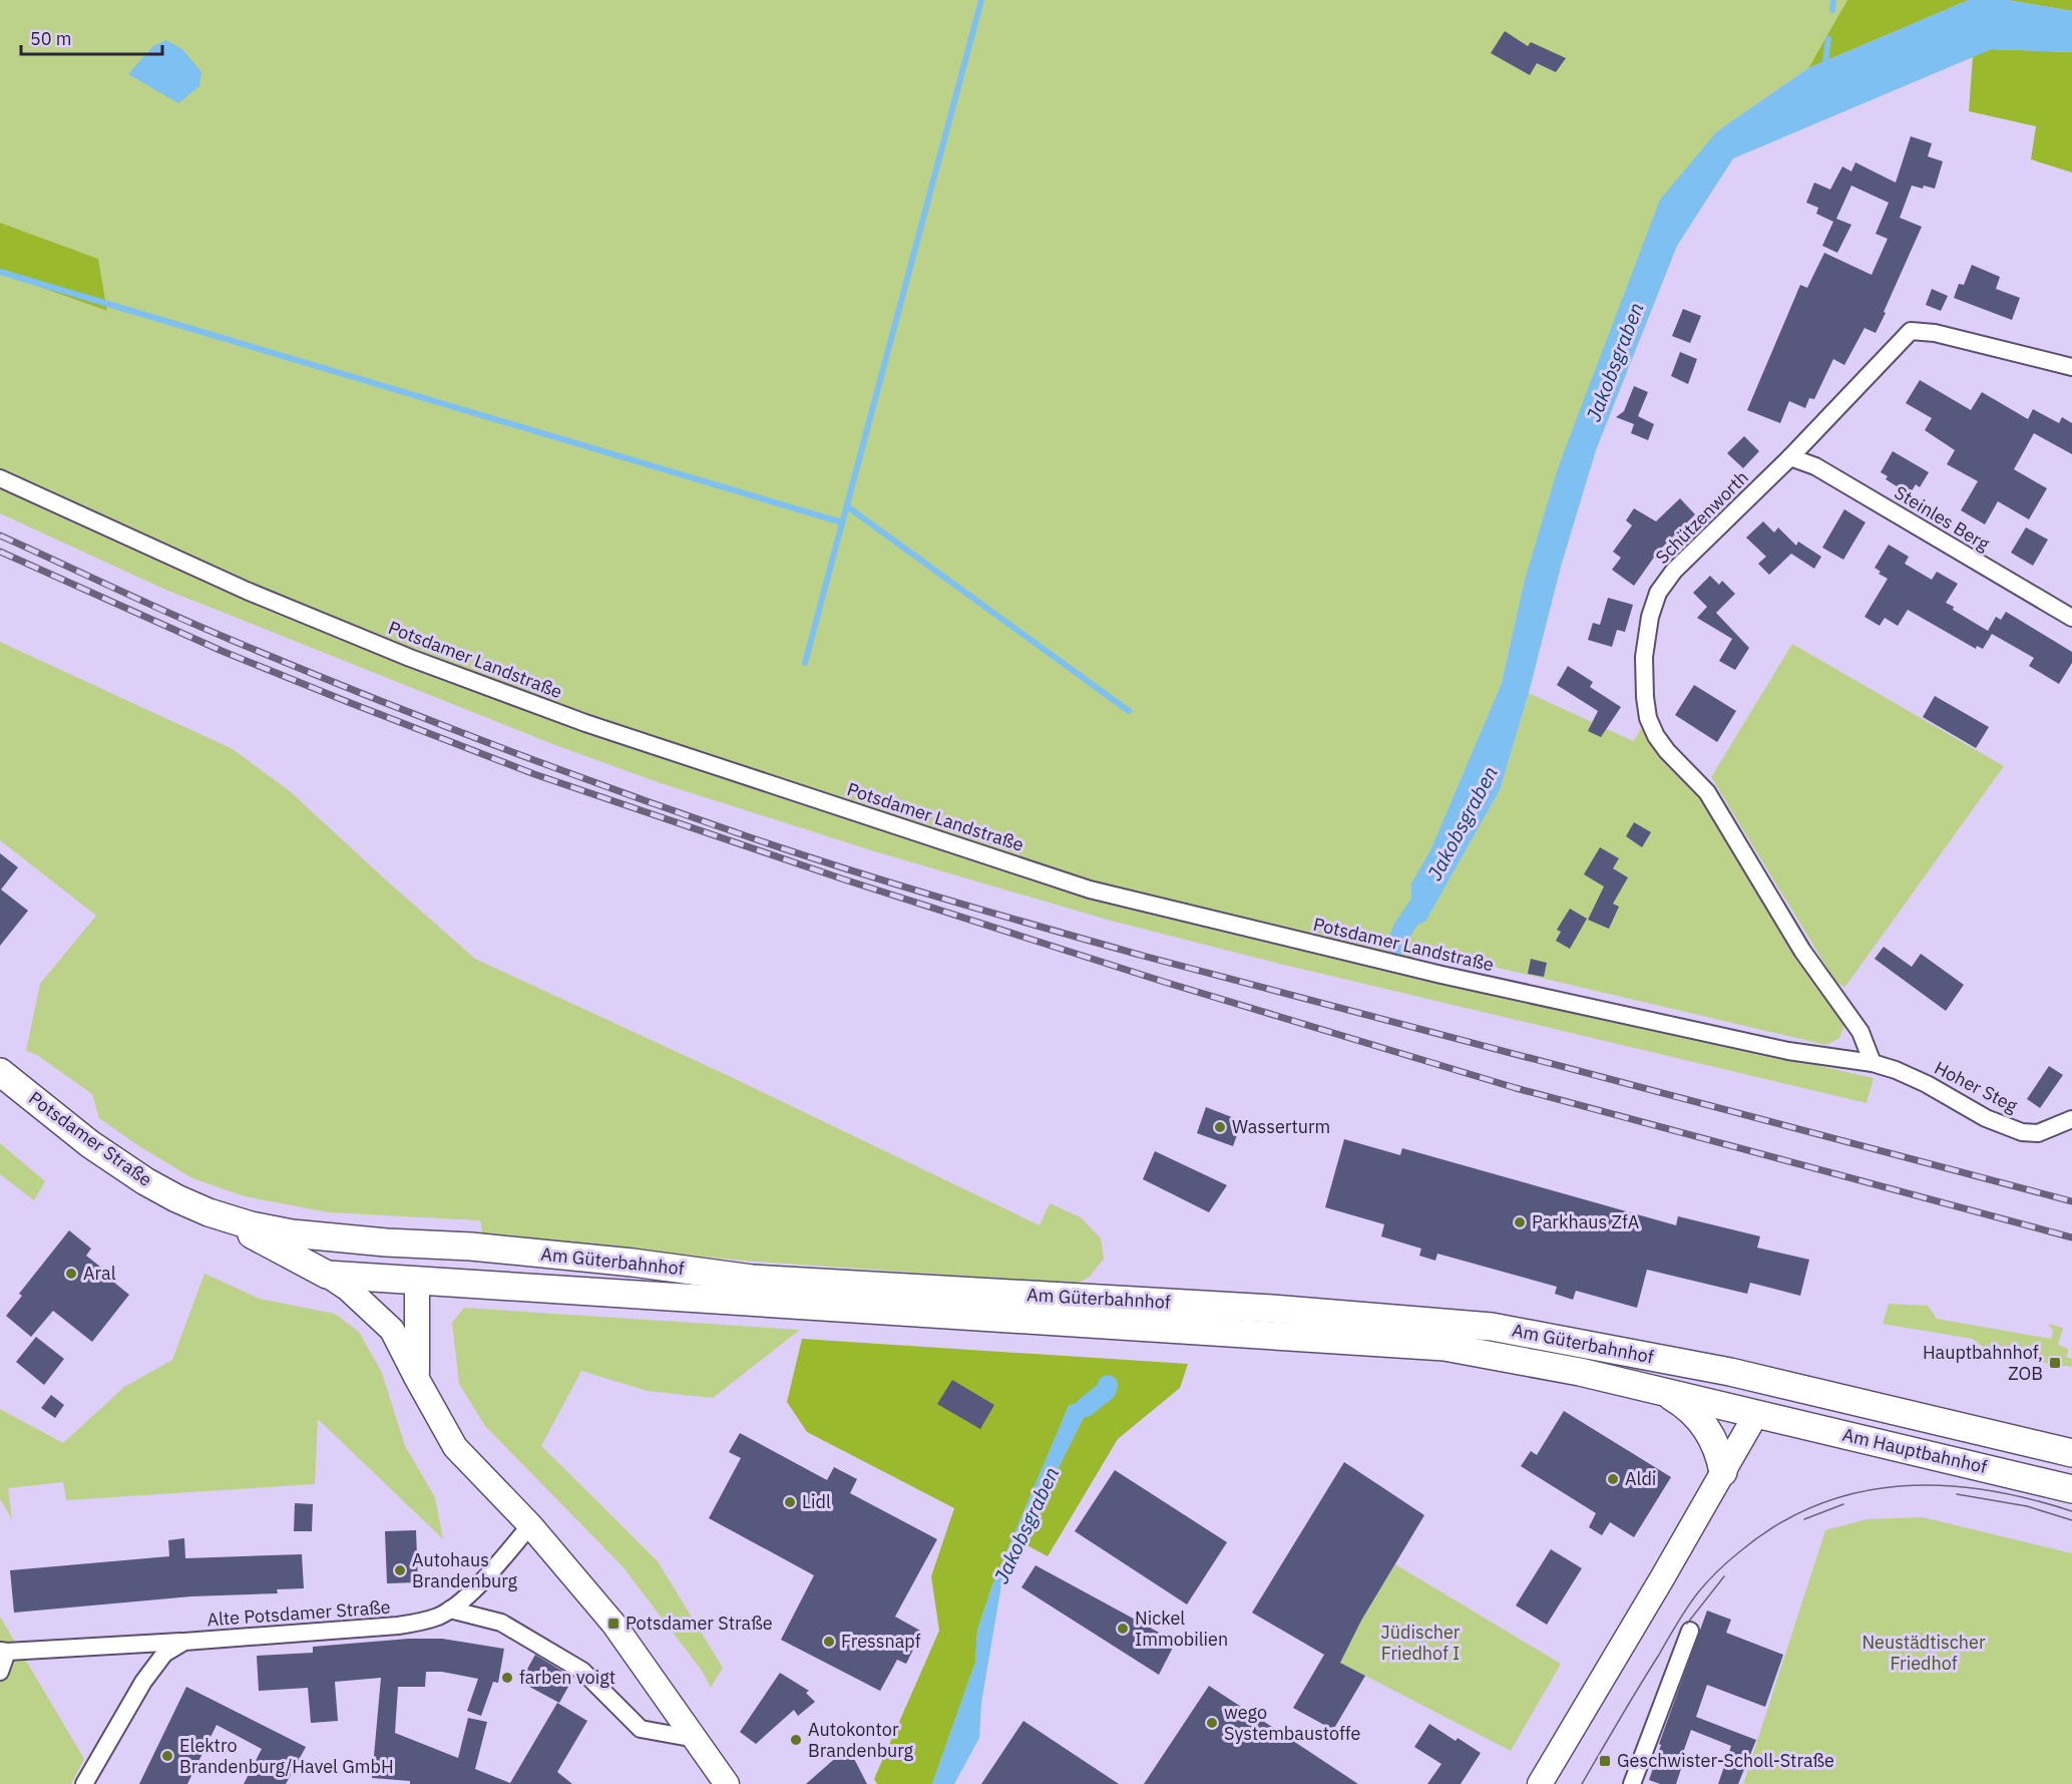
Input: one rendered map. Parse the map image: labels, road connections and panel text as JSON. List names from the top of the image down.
{
  "streets": {
    "main road": ["Potsdamer Straße", "Am Güterbahnhof", "Am Hauptbahnhof"],
    "street": [
      "Schützenworth",
      "Steinles Berg",
      "Potsdamer Landstraße",
      "Hoher Steg",
      "Alte Potsdamer Straße"
    ]
  },
  "crossings": [
    ["Schützenworth", "Steinles Berg"],
    ["Schützenworth", "Potsdamer Landstraße"],
    ["Potsdamer Landstraße", "Hoher Steg"],
    ["Potsdamer Straße", "Am Güterbahnhof"],
    ["Am Güterbahnhof", "Am Hauptbahnhof"]
  ],
  "water": ["Jakobsgraben"],
  "parks": ["Jüdischer Friedhof I", "Neustädtischer Friedhof"],
  "places": {
    "other": [
      "Wasserturm",
      "Parkhaus ZfA",
      "Aral",
      "Aldi",
      "Lidl",
      "Autohaus Brandenburg",
      "Nickel Immobilien",
      "Fressnapf",
      "farben voigt",
      "wego Systembaustoffe",
      "Autokontor Brandenburg",
      "Elektro Brandenburg/Havel GmbH"
    ],
    "transit": ["Hauptbahnhof, ZOB", "Potsdamer Straße", "Geschwister-Scholl-Straße"]
  },
  "scale_bar": "50 m"
}
